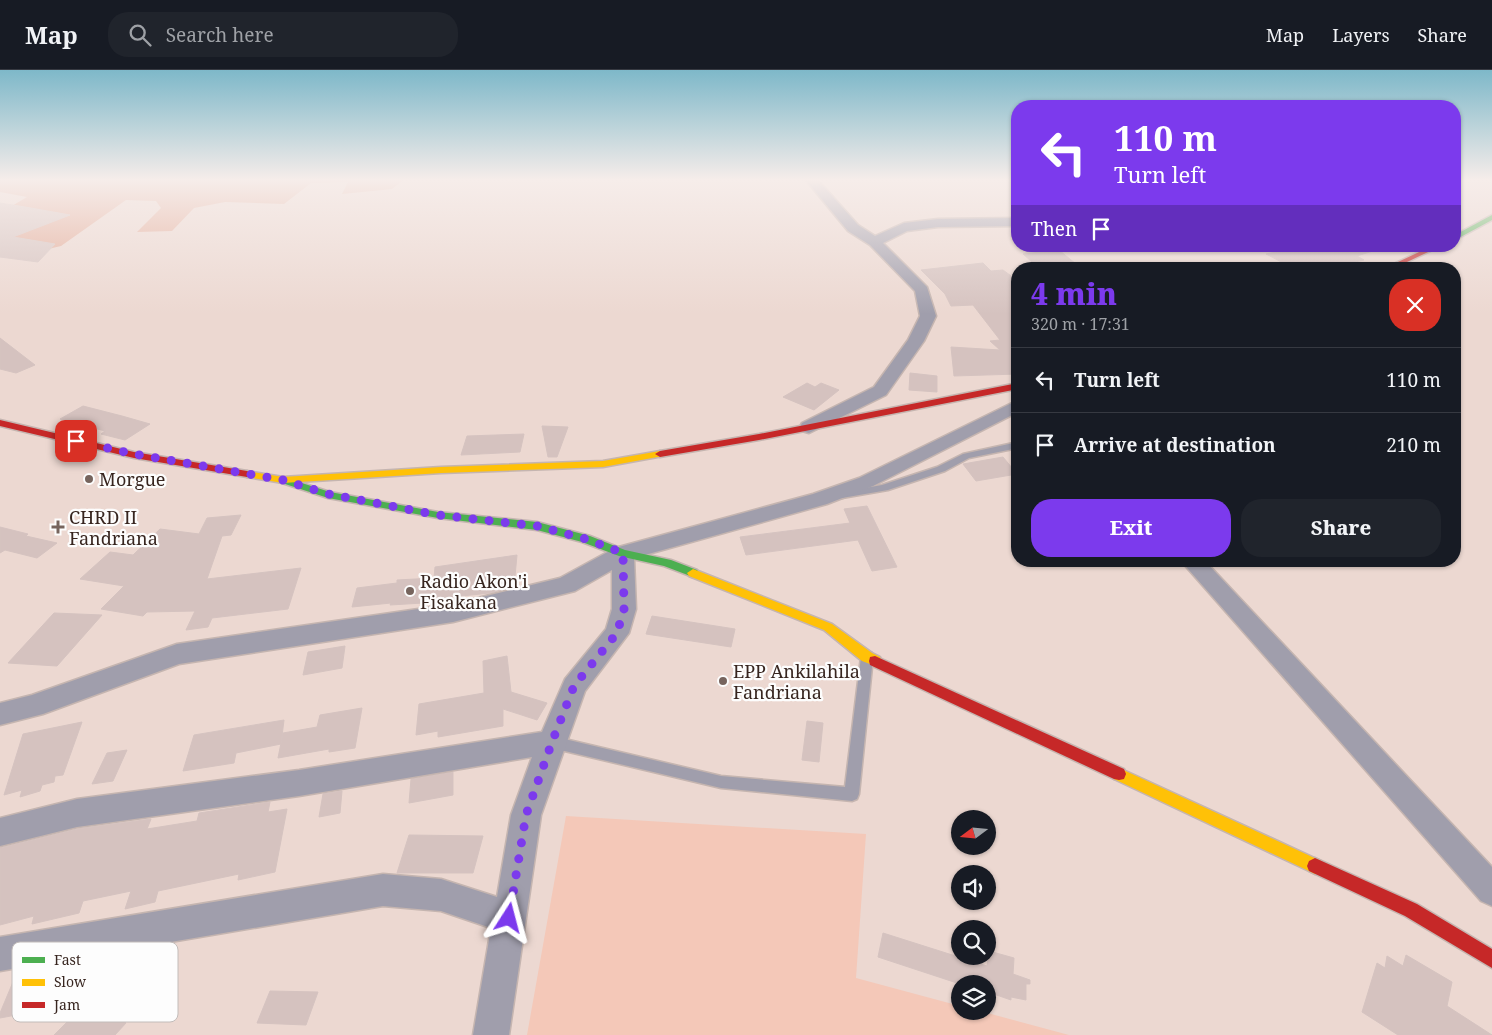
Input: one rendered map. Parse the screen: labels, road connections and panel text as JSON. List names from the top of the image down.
{
  "places": {
    "other": ["Morgue", "Radio Akon'i Fisakana", "EPP Ankilahila Fandriana"],
    "health": ["CHRD II Fandriana"]
  },
  "legend": ["Fast", "Slow", "Jam"],
  "north": "left",
  "page": {
    "header": "Map",
    "search": "Search here",
    "nav": ["Map", "Layers", "Share"],
    "turn": ["110 m", "Turn left"],
    "then": "Then",
    "heading": ["4 min", "320 m · 17:31"],
    "list": [
      {
        "name": "Turn left",
        "value": "110 m"
      },
      {
        "name": "Arrive at destination",
        "value": "210 m"
      }
    ],
    "buttons": ["Exit", "Share"]
  }
}
